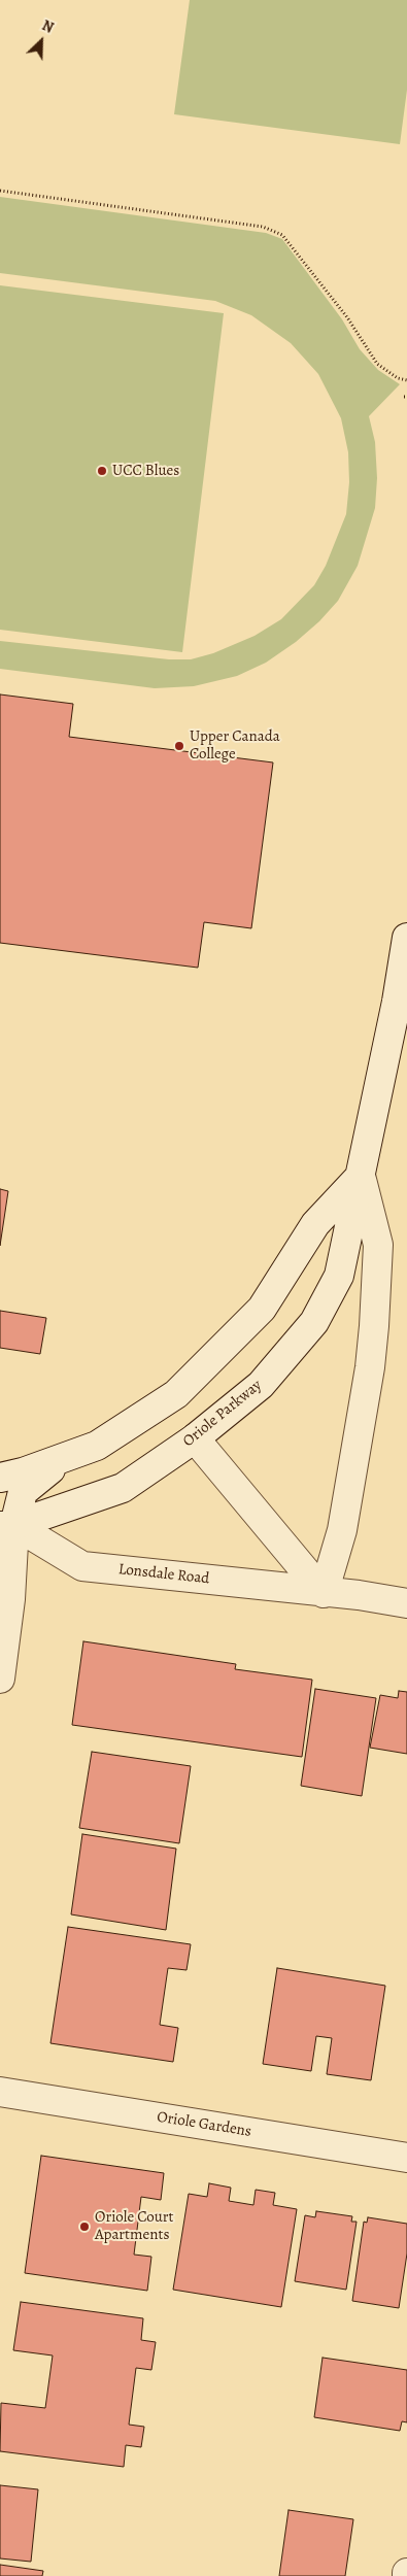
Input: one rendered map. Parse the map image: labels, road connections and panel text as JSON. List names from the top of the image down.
{
  "streets": {
    "street": ["Oriole Parkway", "Lonsdale Road", "Oriole Gardens"]
  },
  "crossings": [
    ["Oriole Parkway", "Lonsdale Road"]
  ],
  "places": ["UCC Blues", "Upper Canada College", "Oriole Court Apartments"],
  "north": "top right"
}
